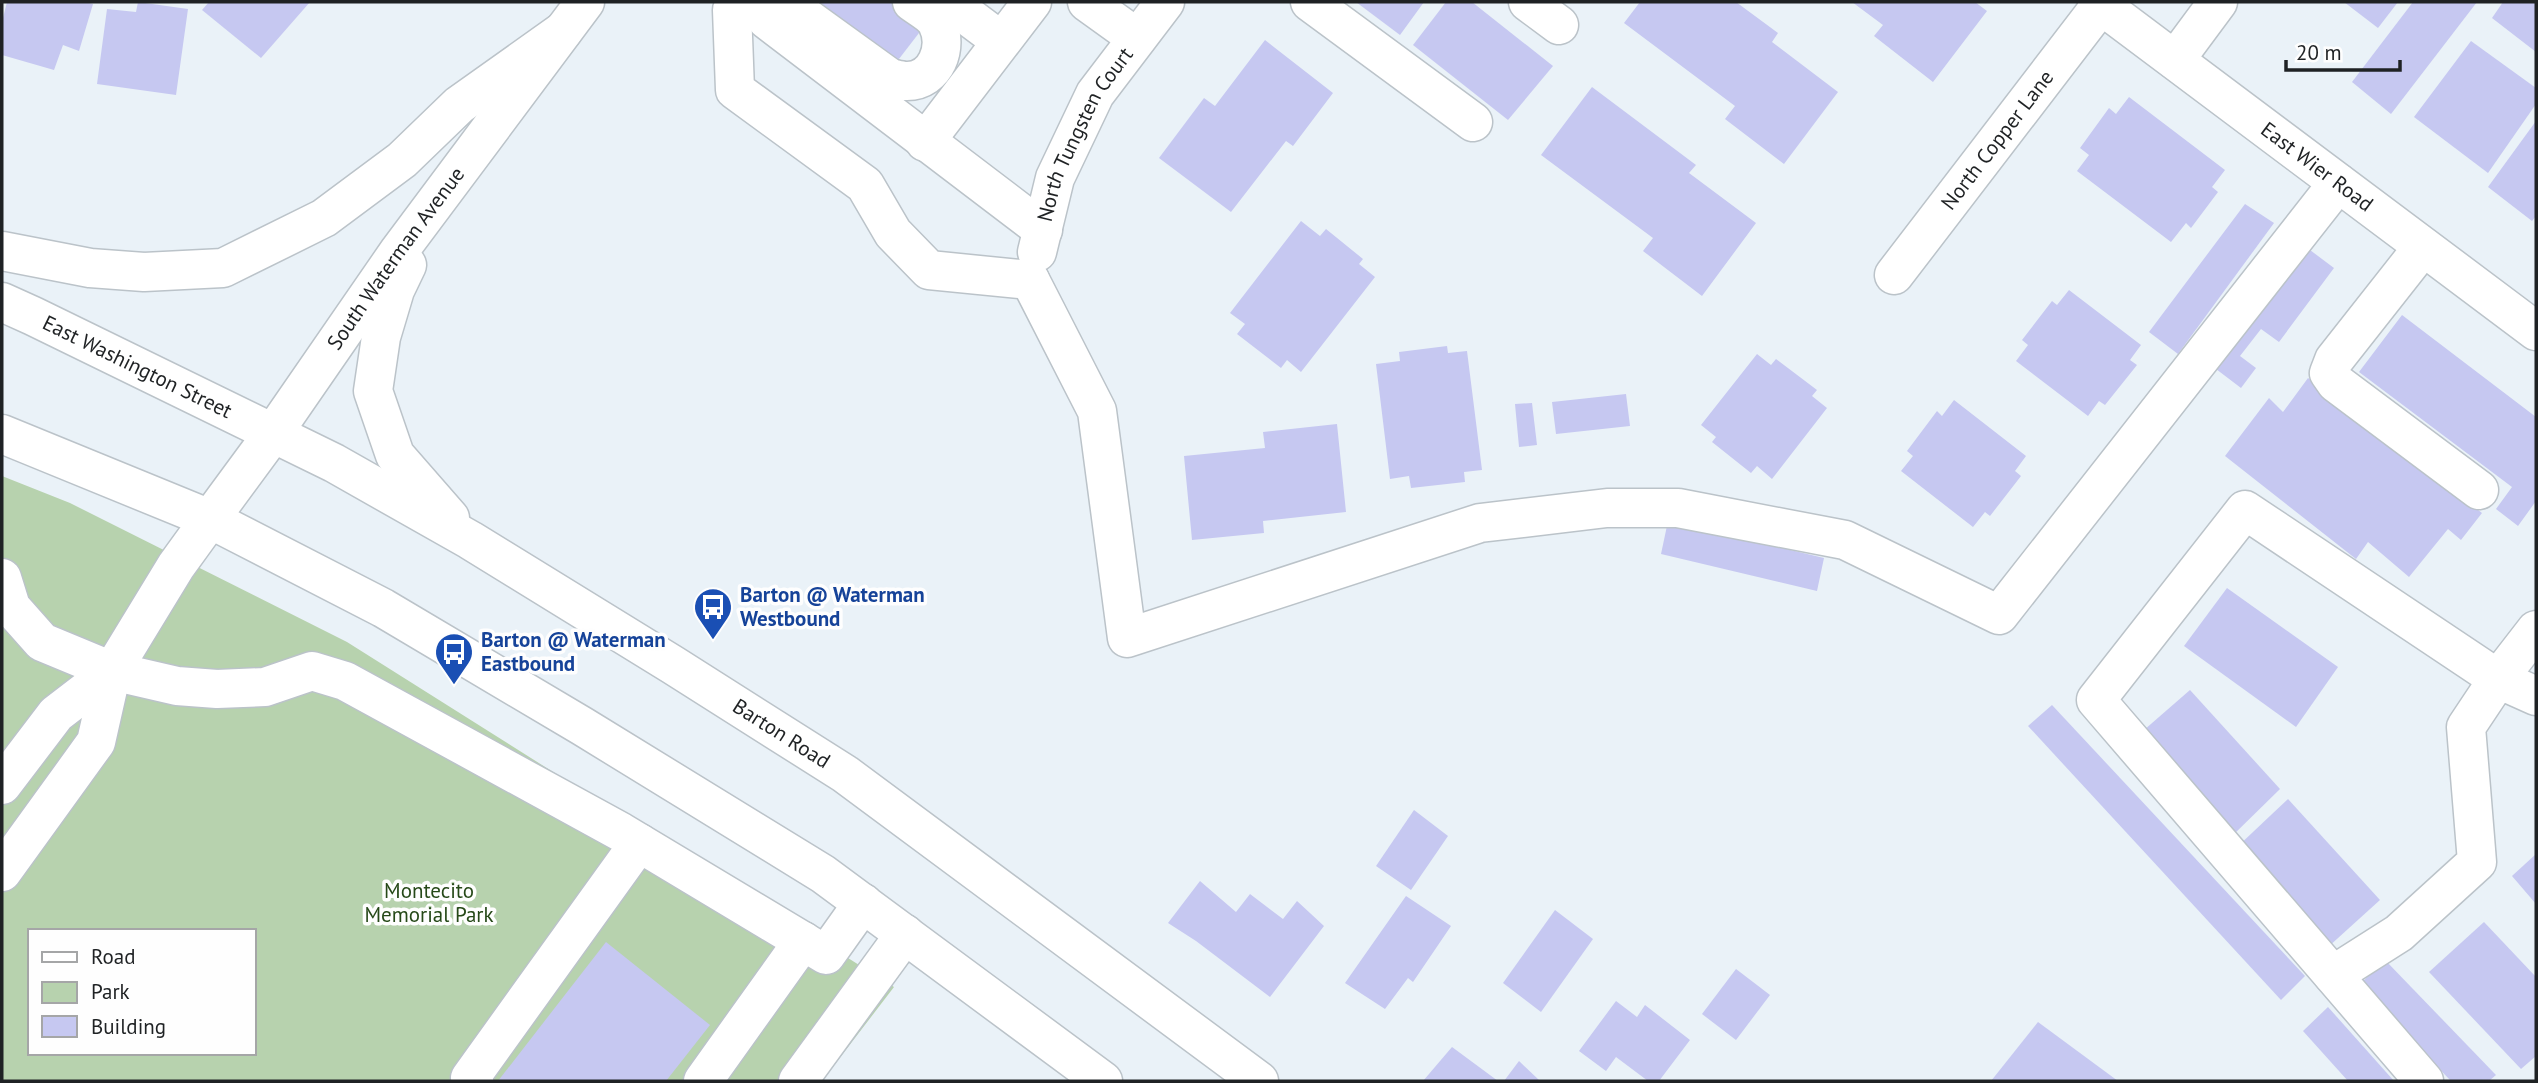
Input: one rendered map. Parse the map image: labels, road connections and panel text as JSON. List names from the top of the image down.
{
  "streets": {
    "main road": [
      "North Tungsten Court",
      "North Copper Lane",
      "East Wier Road",
      "South Waterman Avenue",
      "East Washington Street",
      "Barton Road"
    ]
  },
  "crossings": [
    ["North Copper Lane", "East Wier Road"],
    ["South Waterman Avenue", "East Washington Street"],
    ["South Waterman Avenue", "Barton Road"],
    ["East Washington Street", "Barton Road"]
  ],
  "parks": ["Montecito Memorial Park"],
  "places": {
    "bus stop": ["Barton @ Waterman Westbound", "Barton @ Waterman Eastbound"]
  },
  "legend": ["Road", "Park", "Building"],
  "scale_bar": "20 m"
}
